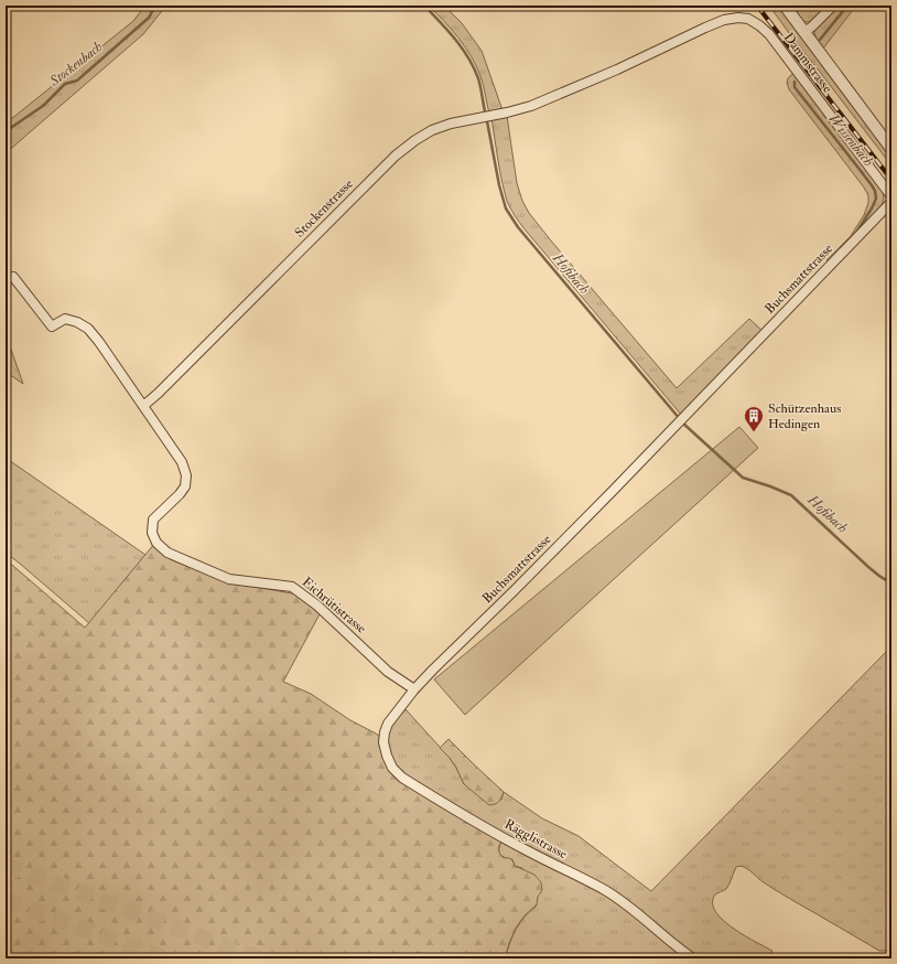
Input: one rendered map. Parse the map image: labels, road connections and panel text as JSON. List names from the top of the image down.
{
  "streets": {
    "street": [
      "Dammstrasse",
      "Stockenstrasse",
      "Buchsmattstrasse",
      "Eichrütistrasse",
      "Rägglistrasse"
    ]
  },
  "crossings": [
    ["Dammstrasse", "Stockenstrasse"],
    ["Stockenstrasse", "Eichrütistrasse"],
    ["Buchsmattstrasse", "Eichrütistrasse"],
    ["Buchsmattstrasse", "Rägglistrasse"]
  ],
  "water": ["Stockenbach", "Wissenbach", "Hofibach"],
  "places": {
    "building": ["Schützenhaus Hedingen"]
  }
}
